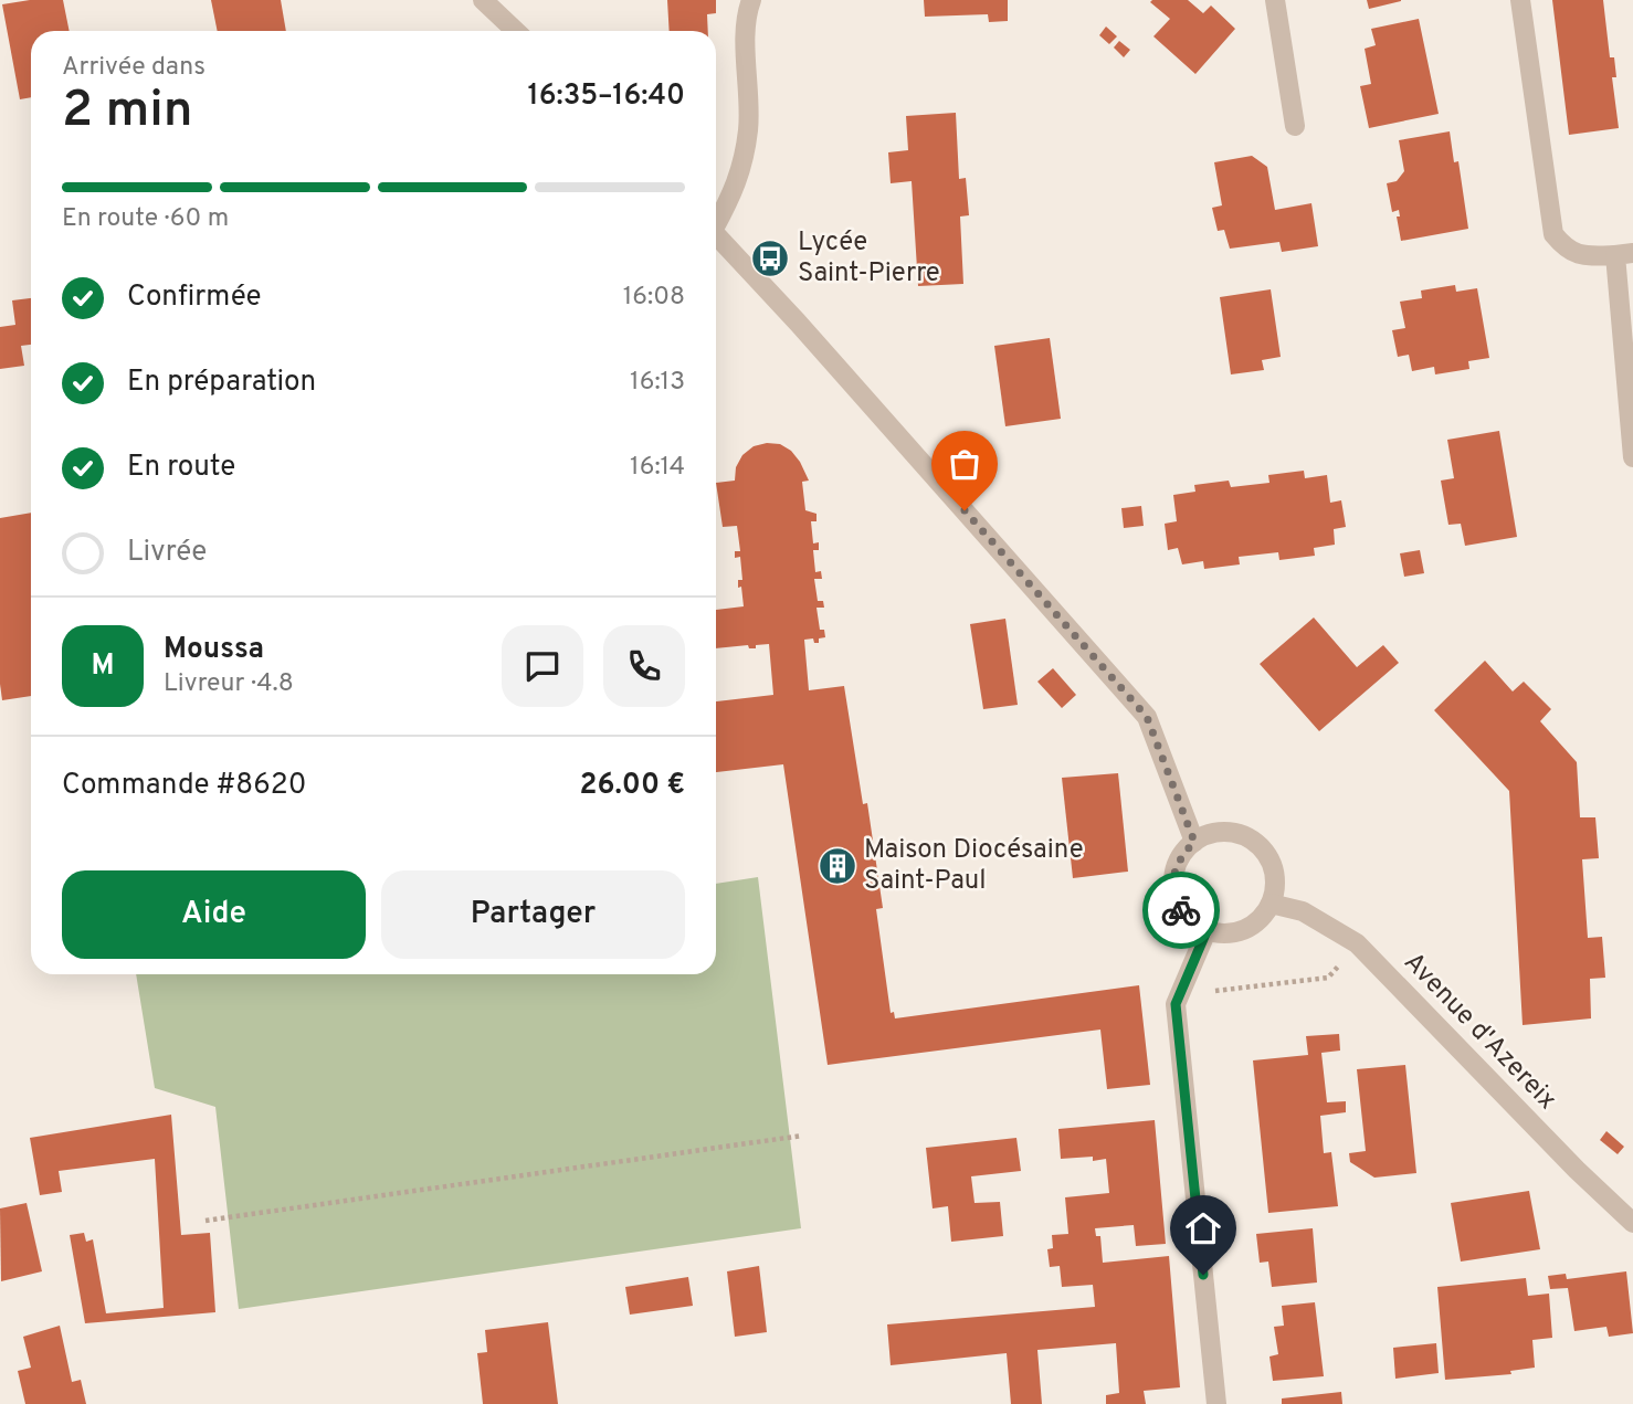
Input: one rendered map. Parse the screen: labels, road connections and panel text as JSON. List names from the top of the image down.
{
  "streets": {
    "street": ["Avenue d'Azereix"]
  },
  "places": {
    "bus stop": ["Lycée Saint-Pierre"],
    "building": ["Maison Diocésaine Saint-Paul"]
  },
  "page": {
    "heading": ["2 min", "Arrivée dans", "16:35–16:40"],
    "panel": [
      "Moussa",
      "Livreur · 4.8",
      "Commande #8620",
      "26.00 €"
    ],
    "bar": "En route · 60 m",
    "list": [
      ["Confirmée", "16:08"],
      ["En préparation", "16:13"],
      ["En route", "16:14"],
      "Livrée"
    ],
    "round": "M",
    "buttons": ["Aide", "Partager"]
  }
}
